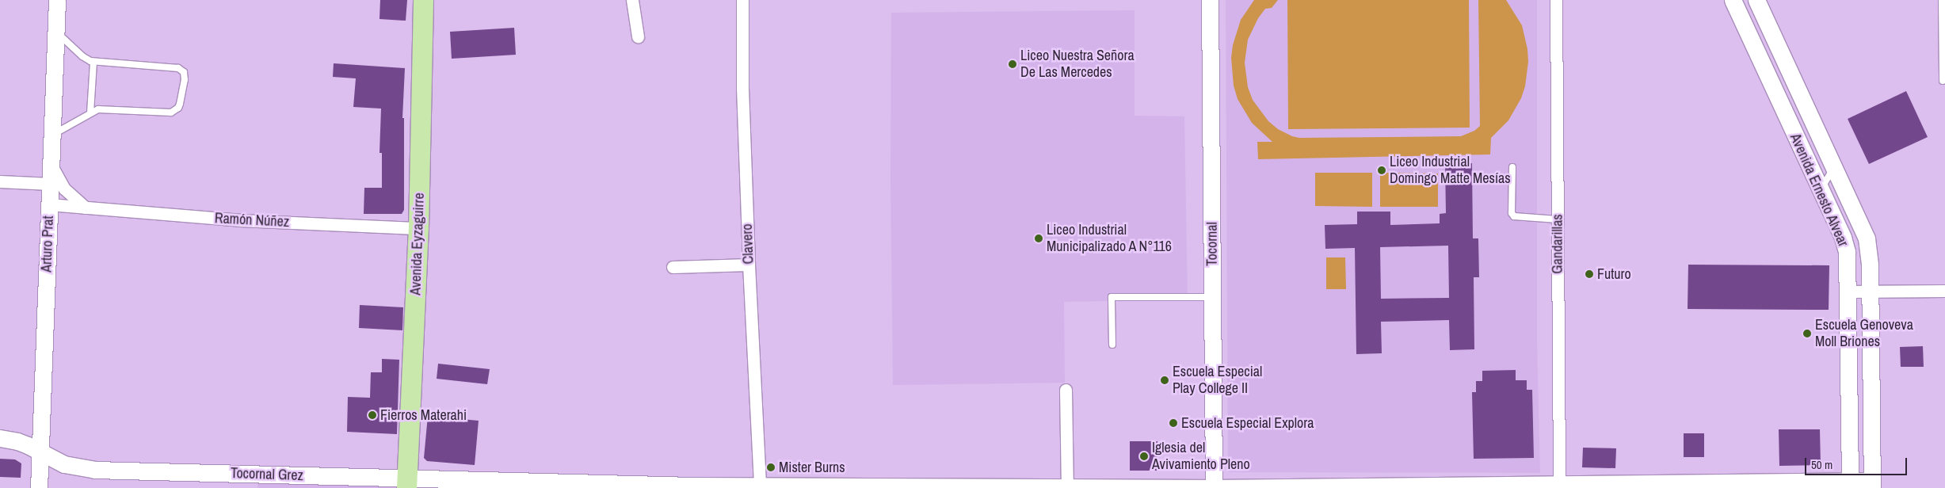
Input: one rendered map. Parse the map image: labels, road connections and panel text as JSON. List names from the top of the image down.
{
  "streets": {
    "main road": ["Avenida Eyzaguirre"],
    "street": [
      "Avenida Ernesto Alvear",
      "Ramón Núñez",
      "Arturo Prat",
      "Clavero",
      "Tocornal",
      "Gandarillas",
      "Tocornal Grez"
    ]
  },
  "crossings": [
    ["Avenida Ernesto Alvear", "Tocornal Grez"],
    ["Ramón Núñez", "Arturo Prat"],
    ["Ramón Núñez", "Avenida Eyzaguirre"],
    ["Arturo Prat", "Tocornal Grez"],
    ["Avenida Eyzaguirre", "Tocornal Grez"],
    ["Clavero", "Tocornal Grez"],
    ["Tocornal", "Tocornal Grez"],
    ["Gandarillas", "Tocornal Grez"]
  ],
  "places": [
    "Liceo Nuestra Señora De Las Mercedes",
    "Liceo Industrial Domingo Matte Mesías",
    "Liceo Industrial Municipalizado A N°116",
    "Futuro",
    "Escuela Genoveva Moll Briones",
    "Escuela Especial Play College II",
    "Fierros Materahi",
    "Escuela Especial Explora",
    "Iglesia del Avivamiento Pleno",
    "Mister Burns"
  ],
  "scale_bar": "50 m"
}
